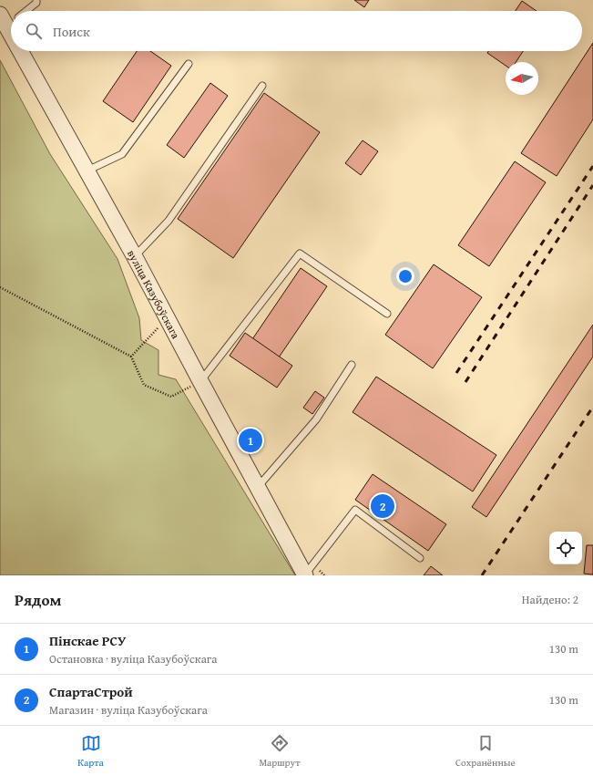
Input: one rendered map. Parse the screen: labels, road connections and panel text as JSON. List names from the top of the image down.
{
  "streets": {
    "street": ["вуліца Казубоўскага"]
  },
  "north": "left",
  "page": {
    "search": "Поиск",
    "pins": ["1", "2"],
    "heading": ["Рядом", "Найдено: 2"],
    "list": [
      {
        "mark": "1",
        "name": "Пінскае РСУ",
        "note": "Остановка · вуліца Казубоўскага",
        "value": "130 m"
      },
      {
        "mark": "2",
        "name": "СпартаСтрой",
        "note": "Магазин · вуліца Казубоўскага",
        "value": "130 m"
      }
    ],
    "nav": ["Карта", "Маршрут", "Сохранённые"]
  }
}
